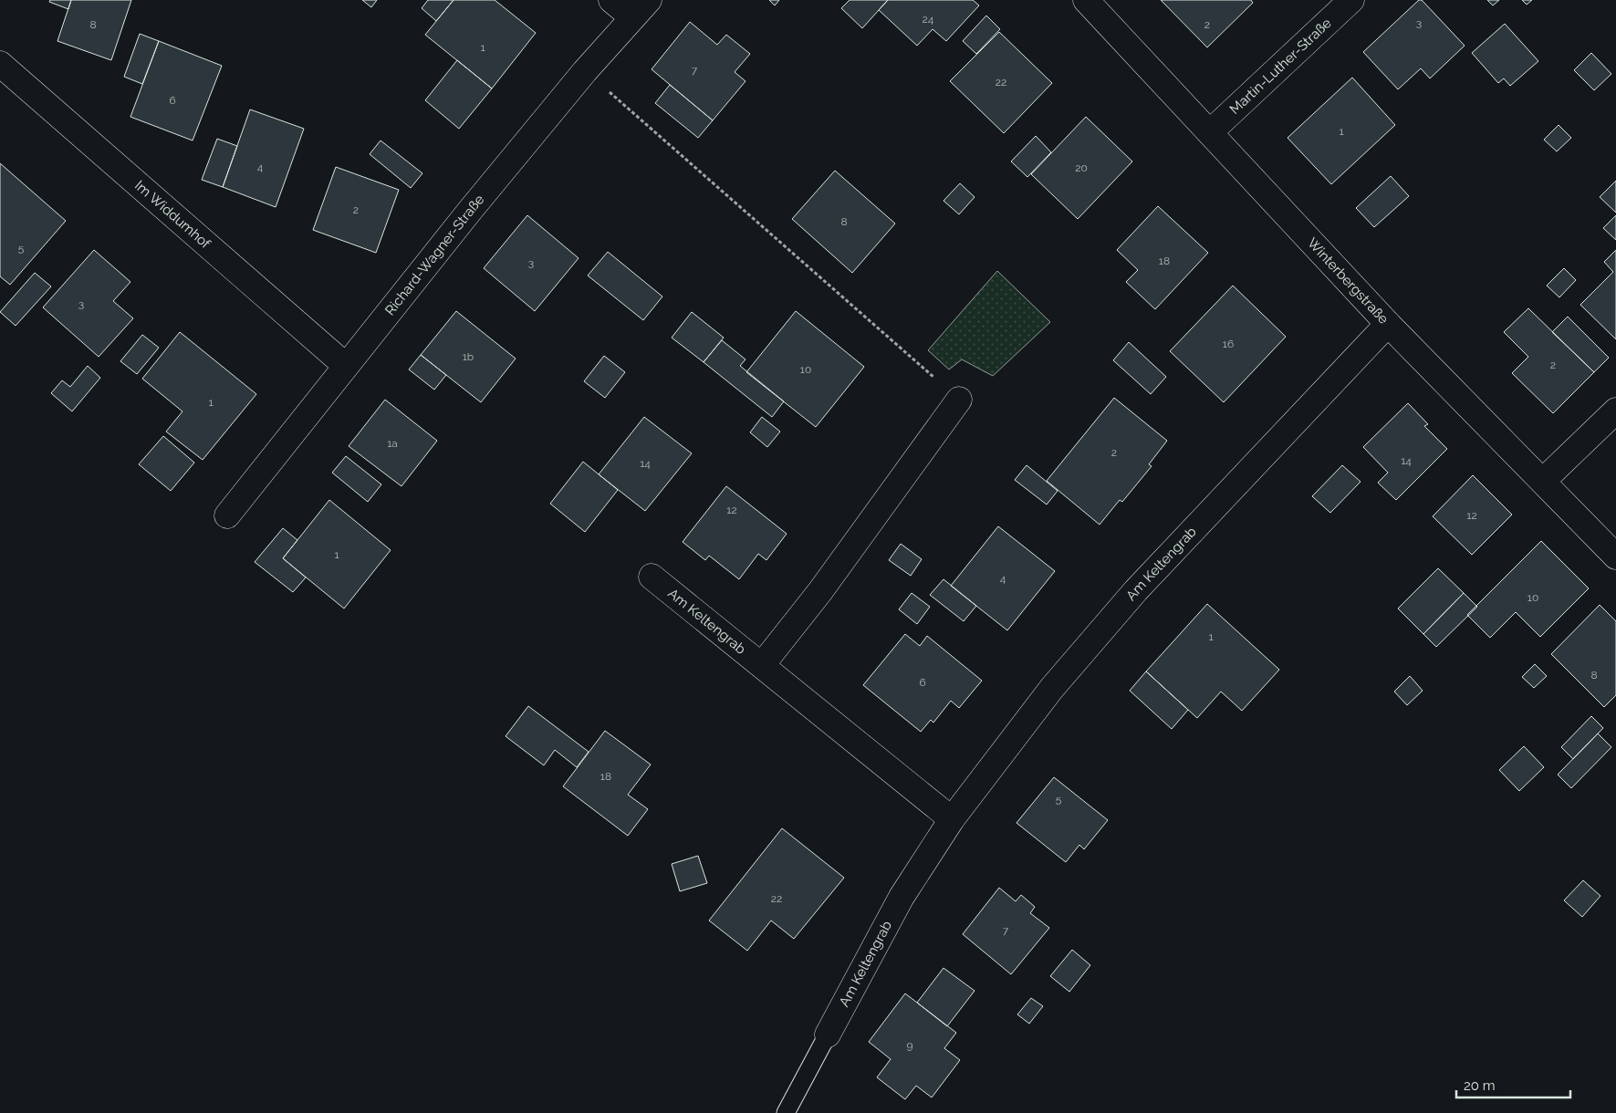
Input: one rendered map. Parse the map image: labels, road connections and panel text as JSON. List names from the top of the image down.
{
  "streets": {
    "street": [
      "Martin-Luther-Straße",
      "Im Widdumhof",
      "Richard-Wagner-Straße",
      "Winterbergstraße",
      "Am Keltengrab"
    ]
  },
  "crossings": [
    ["Martin-Luther-Straße", "Winterbergstraße"],
    ["Im Widdumhof", "Richard-Wagner-Straße"],
    ["Winterbergstraße", "Am Keltengrab"]
  ],
  "house_numbers": [
    "24",
    "3",
    "8",
    "2",
    "1",
    "7",
    "22",
    "6",
    "1",
    "4",
    "20",
    "2",
    "8",
    "5",
    "18",
    "3",
    "3",
    "16",
    "1b",
    "2",
    "10",
    "1",
    "1a",
    "2",
    "14",
    "14",
    "12",
    "12",
    "1",
    "4",
    "10",
    "1",
    "8",
    "6",
    "18",
    "5",
    "22",
    "7",
    "9"
  ],
  "scale_bar": "20 m"
}
